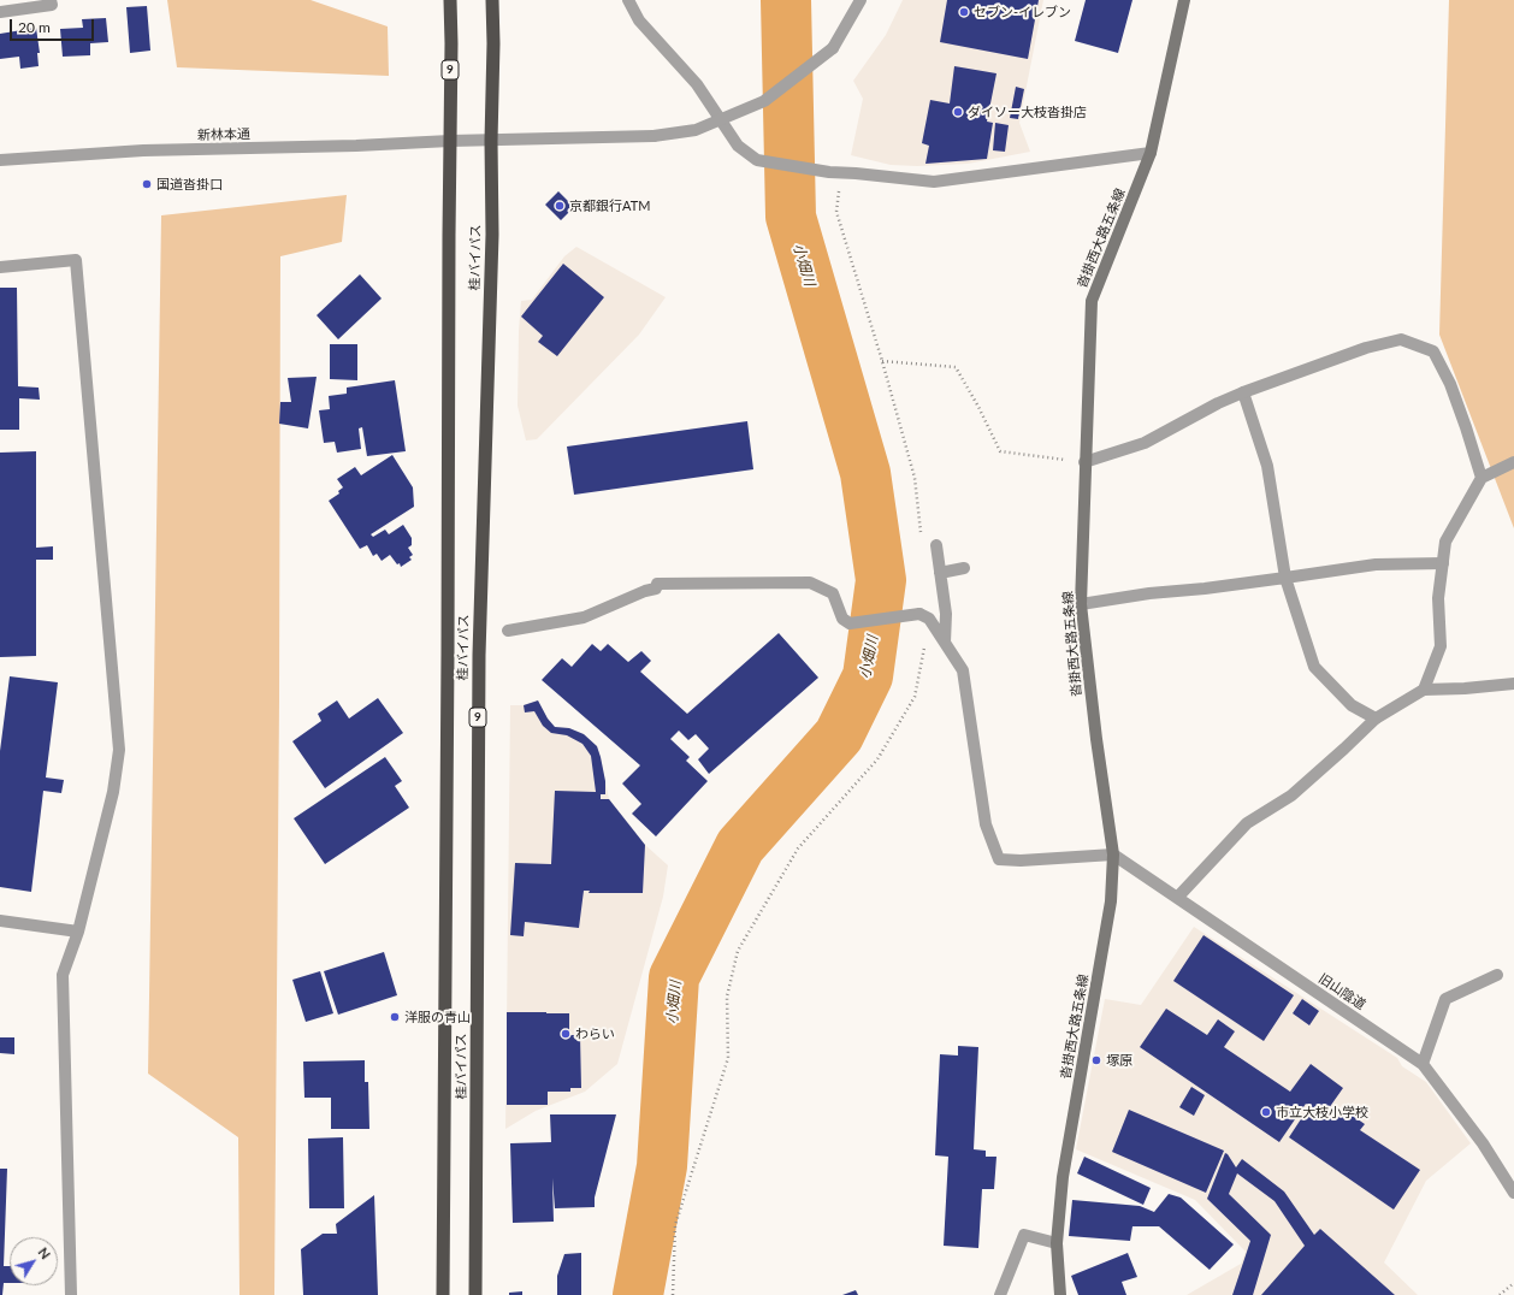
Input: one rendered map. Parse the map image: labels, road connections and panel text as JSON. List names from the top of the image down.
{
  "streets": {
    "highway": ["9", "桂バイパス"],
    "main road": ["沓掛西大路五条線"],
    "street": ["新林本通", "旧山陰道"]
  },
  "crossings": [
    ["新林本通", "桂バイパス"],
    ["沓掛西大路五条線", "旧山陰道"]
  ],
  "water": ["小畑川"],
  "places": [
    "セブン-イレブン",
    "ダイソー大枝沓掛店",
    "国道沓掛口",
    "京都銀行ATM",
    "洋服の青山",
    "わらい",
    "塚原",
    "市立大枝小学校"
  ],
  "scale_bar": "20 m",
  "north": "top right"
}
